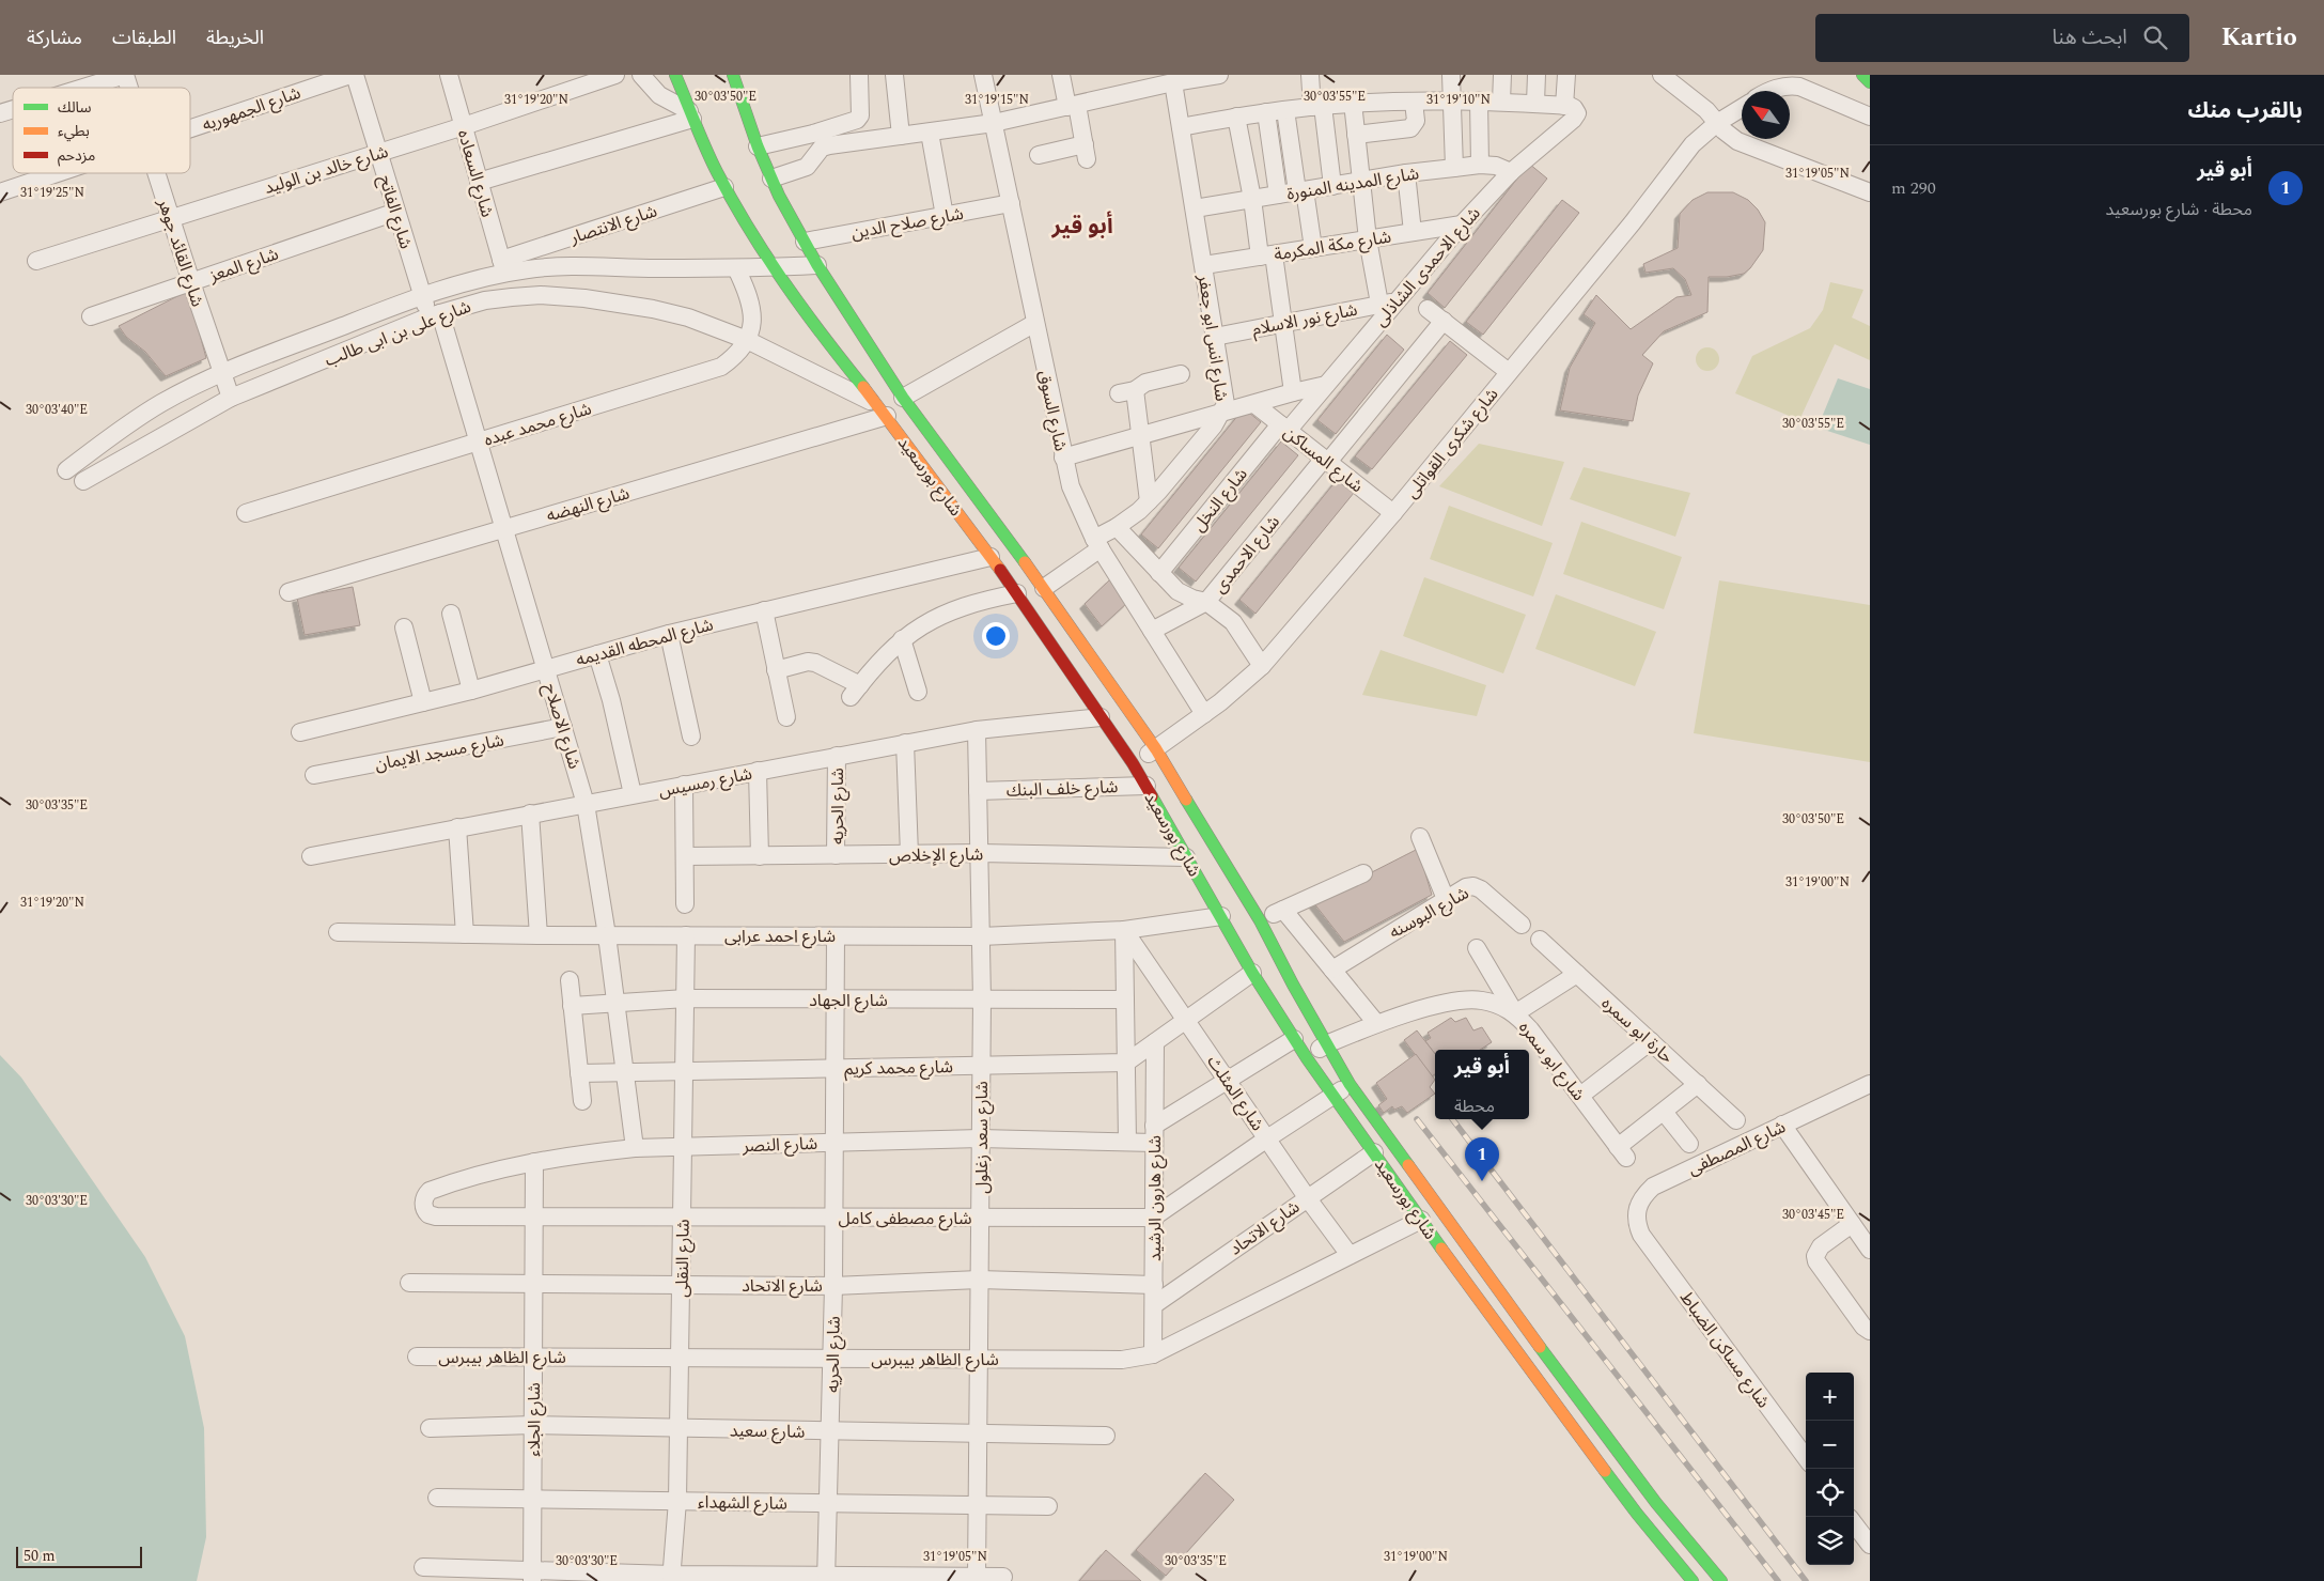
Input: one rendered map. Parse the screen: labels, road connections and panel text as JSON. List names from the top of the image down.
{
  "streets": {
    "main road": ["شارع بورسعيد"],
    "street": [
      "شارع الجمهوريه",
      "شارع خالد بن الوليد",
      "شارع السعاده",
      "شارع المدينه المنورة",
      "شارع الفاتح",
      "شارع صلاح الدين",
      "شارع الانتصار",
      "شارع مكة المكرمة",
      "شارع القائد جوهر",
      "شارع المعز",
      "شارع الاحمدى الشاذلى",
      "شارع نور الاسلام",
      "شارع على بن ابى طالب",
      "شارع انس ابو جعفر",
      "شارع السوق",
      "شارع محمد عبده",
      "شارع شكرى القواتلى",
      "شارع المساكن",
      "شارع النخل",
      "شارع النهضه",
      "شارع الاحمدى",
      "شارع المحطه القديمه",
      "شارع الاصلاح",
      "شارع مسجد الايمان",
      "شارع رمسيس",
      "شارع خلف البنك",
      "شارع الحريه",
      "شارع الإخلاص",
      "شارع البوسنه",
      "شارع احمد عرابى",
      "شارع الجهاد",
      "حارة ابو سمره",
      "شارع ابو سمره",
      "شارع محمد كريم",
      "شارع المثلث",
      "شارع سعد زغلول",
      "شارع النصر",
      "شارع المصطفى",
      "شارع هارون الرشيد",
      "شارع مصطفى كامل",
      "شارع الاتحاد",
      "شارع النقلى",
      "شارع مساكن الضباط",
      "شارع الظاهر بيبرس",
      "شارع الجلاء",
      "شارع سعيد",
      "شارع الشهداء"
    ]
  },
  "crossings": [
    ["شارع خالد بن الوليد", "شارع السعاده"],
    ["شارع خالد بن الوليد", "شارع الفاتح"],
    ["شارع خالد بن الوليد", "شارع القائد جوهر"],
    ["شارع السعاده", "شارع الانتصار"],
    ["شارع السعاده", "شارع على بن ابى طالب"],
    ["شارع المدينه المنورة", "شارع الاحمدى الشاذلى"],
    ["شارع المدينه المنورة", "شارع انس ابو جعفر"],
    ["شارع الفاتح", "شارع المعز"],
    ["شارع الفاتح", "شارع على بن ابى طالب"],
    ["شارع الفاتح", "شارع الاصلاح"],
    ["شارع صلاح الدين", "شارع السوق"],
    ["شارع صلاح الدين", "شارع بورسعيد"],
    ["شارع الانتصار", "شارع على بن ابى طالب"],
    ["شارع الانتصار", "شارع بورسعيد"],
    ["شارع مكة المكرمة", "شارع الاحمدى الشاذلى"],
    ["شارع مكة المكرمة", "شارع انس ابو جعفر"],
    ["شارع القائد جوهر", "شارع المعز"],
    ["شارع القائد جوهر", "شارع على بن ابى طالب"],
    ["شارع الاحمدى الشاذلى", "شارع نور الاسلام"],
    ["شارع الاحمدى الشاذلى", "شارع المساكن"],
    ["شارع الاحمدى الشاذلى", "شارع النخل"],
    ["شارع نور الاسلام", "شارع انس ابو جعفر"],
    ["شارع على بن ابى طالب", "شارع محمد عبده"],
    ["شارع على بن ابى طالب", "شارع بورسعيد"],
    ["شارع على بن ابى طالب", "شارع النهضه"],
    ["شارع على بن ابى طالب", "شارع الاصلاح"],
    ["شارع انس ابو جعفر", "شارع السوق"],
    ["شارع انس ابو جعفر", "شارع بورسعيد"],
    ["شارع السوق", "شارع شكرى القواتلى"],
    ["شارع السوق", "شارع الاحمدى"],
    ["شارع محمد عبده", "شارع الاصلاح"],
    ["شارع شكرى القواتلى", "شارع المساكن"],
    ["شارع شكرى القواتلى", "شارع بورسعيد"],
    ["شارع المساكن", "شارع النخل"],
    ["شارع المساكن", "شارع الاحمدى"],
    ["شارع بورسعيد", "شارع النهضه"],
    ["شارع بورسعيد", "شارع المحطه القديمه"],
    ["شارع بورسعيد", "شارع رمسيس"],
    ["شارع بورسعيد", "شارع خلف البنك"],
    ["شارع بورسعيد", "شارع الإخلاص"],
    ["شارع بورسعيد", "شارع احمد عرابى"],
    ["شارع بورسعيد", "شارع ابو سمره"],
    ["شارع بورسعيد", "شارع الاتحاد"],
    ["شارع بورسعيد", "شارع الظاهر بيبرس"],
    ["شارع النهضه", "شارع الاصلاح"],
    ["شارع المحطه القديمه", "شارع الاصلاح"],
    ["شارع الاصلاح", "شارع مسجد الايمان"],
    ["شارع الاصلاح", "شارع رمسيس"],
    ["شارع الاصلاح", "شارع احمد عرابى"],
    ["شارع الاصلاح", "شارع الجهاد"],
    ["شارع الاصلاح", "شارع محمد كريم"],
    ["شارع الاصلاح", "شارع النصر"],
    ["شارع رمسيس", "شارع الحريه"],
    ["شارع رمسيس", "شارع سعد زغلول"],
    ["شارع خلف البنك", "شارع سعد زغلول"],
    ["شارع الحريه", "شارع الإخلاص"],
    ["شارع الحريه", "شارع احمد عرابى"],
    ["شارع الحريه", "شارع الجهاد"],
    ["شارع الحريه", "شارع محمد كريم"],
    ["شارع الحريه", "شارع النصر"],
    ["شارع الحريه", "شارع مصطفى كامل"],
    ["شارع الحريه", "شارع الاتحاد"],
    ["شارع الحريه", "شارع الظاهر بيبرس"],
    ["شارع الحريه", "شارع سعيد"],
    ["شارع الحريه", "شارع الشهداء"],
    ["شارع الإخلاص", "شارع سعد زغلول"],
    ["شارع احمد عرابى", "شارع المثلث"],
    ["شارع احمد عرابى", "شارع سعد زغلول"],
    ["شارع احمد عرابى", "شارع النقلى"],
    ["شارع الجهاد", "شارع سعد زغلول"],
    ["شارع الجهاد", "شارع النقلى"],
    ["شارع محمد كريم", "شارع سعد زغلول"],
    ["شارع محمد كريم", "شارع النقلى"],
    ["شارع المثلث", "شارع الاتحاد"],
    ["شارع المثلث", "شارع الظاهر بيبرس"],
    ["شارع سعد زغلول", "شارع النصر"],
    ["شارع سعد زغلول", "شارع مصطفى كامل"],
    ["شارع سعد زغلول", "شارع الاتحاد"],
    ["شارع سعد زغلول", "شارع الظاهر بيبرس"],
    ["شارع سعد زغلول", "شارع سعيد"],
    ["شارع سعد زغلول", "شارع الشهداء"],
    ["شارع النصر", "شارع هارون الرشيد"],
    ["شارع النصر", "شارع مصطفى كامل"],
    ["شارع النصر", "شارع النقلى"],
    ["شارع النصر", "شارع الجلاء"],
    ["شارع المصطفى", "شارع مساكن الضباط"],
    ["شارع هارون الرشيد", "شارع مصطفى كامل"],
    ["شارع هارون الرشيد", "شارع الاتحاد"],
    ["شارع هارون الرشيد", "شارع الظاهر بيبرس"],
    ["شارع مصطفى كامل", "شارع النقلى"],
    ["شارع مصطفى كامل", "شارع الجلاء"],
    ["شارع الاتحاد", "شارع النقلى"],
    ["شارع الاتحاد", "شارع الجلاء"],
    ["شارع النقلى", "شارع الظاهر بيبرس"],
    ["شارع النقلى", "شارع سعيد"],
    ["شارع النقلى", "شارع الشهداء"],
    ["شارع الظاهر بيبرس", "شارع الجلاء"],
    ["شارع الجلاء", "شارع سعيد"],
    ["شارع الجلاء", "شارع الشهداء"]
  ],
  "districts": ["أبو قير"],
  "legend": ["سالك", "بطيء", "مزدحم"],
  "scale_bar": "50 m",
  "north": "top left",
  "page": {
    "header": "Kartio",
    "search": "ابحث هنا",
    "nav": ["الخريطة", "الطبقات", "مشاركة"],
    "heading": "بالقرب منك",
    "list": [
      {
        "mark": "1",
        "name": "أبو قير",
        "note": "محطة · شارع بورسعيد",
        "value": "290 m"
      }
    ],
    "popup": ["أبو قير", "محطة"],
    "pins": "1",
    "map_buttons": ["+", "−"],
    "scale": "50 m"
  },
  "coordinates": [
    "30°03'50\"E",
    "30°03'55\"E",
    "31°19'20\"N",
    "31°19'15\"N",
    "31°19'10\"N",
    "31°19'05\"N",
    "31°19'25\"N",
    "30°03'40\"E",
    "30°03'35\"E",
    "31°19'00\"N",
    "30°03'30\"E",
    "30°03'45\"E"
  ]
}
